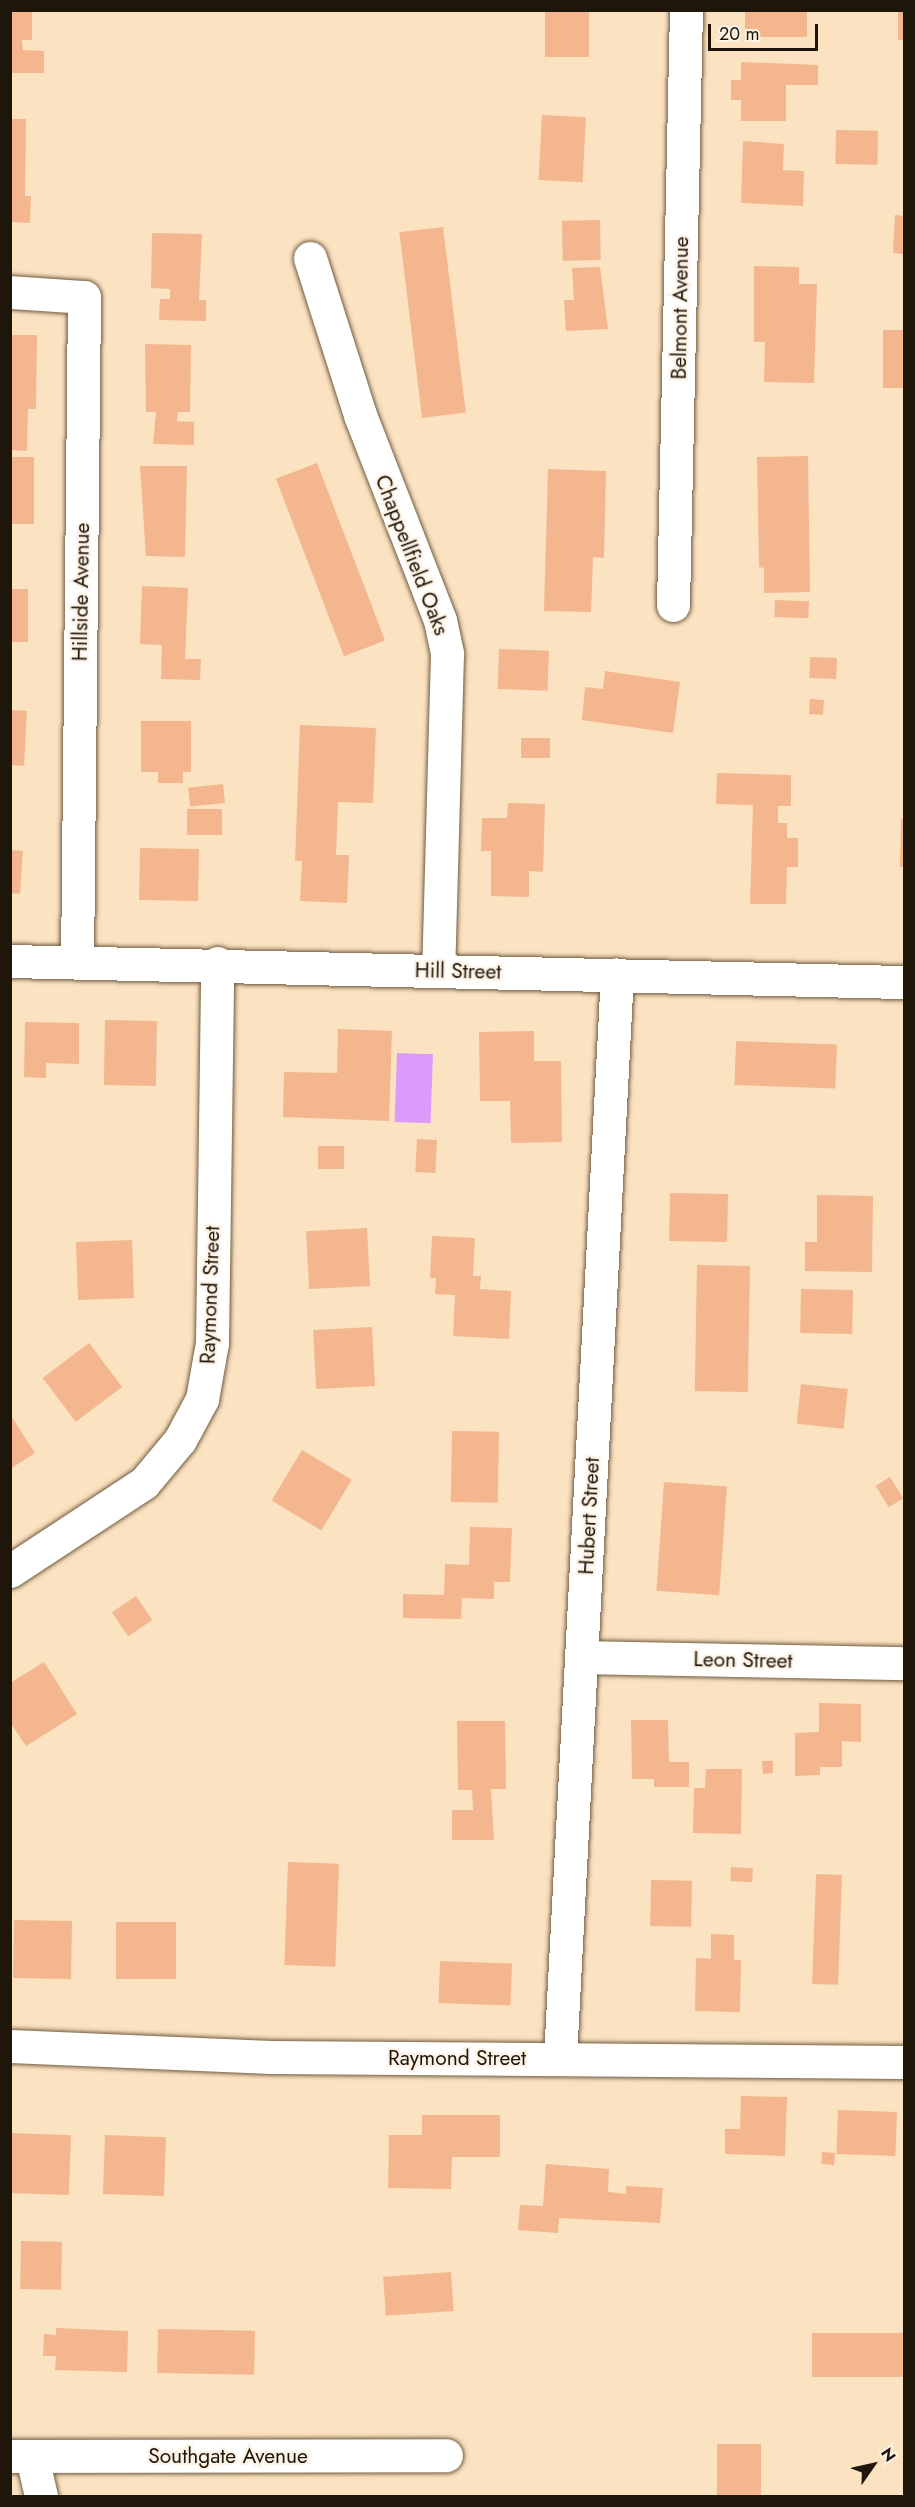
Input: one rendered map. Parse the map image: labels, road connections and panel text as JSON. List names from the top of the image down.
{
  "streets": {
    "street": [
      "Belmont Avenue",
      "Chappellfield Oaks",
      "Hillside Avenue",
      "Hill Street",
      "Raymond Street",
      "Hubert Street",
      "Leon Street",
      "Southgate Avenue"
    ]
  },
  "crossings": [
    ["Chappellfield Oaks", "Hill Street"],
    ["Hillside Avenue", "Hill Street"],
    ["Hill Street", "Raymond Street"],
    ["Hill Street", "Hubert Street"],
    ["Raymond Street", "Hubert Street"],
    ["Hubert Street", "Leon Street"]
  ],
  "scale_bar": "20 m",
  "north": "top right"
}
